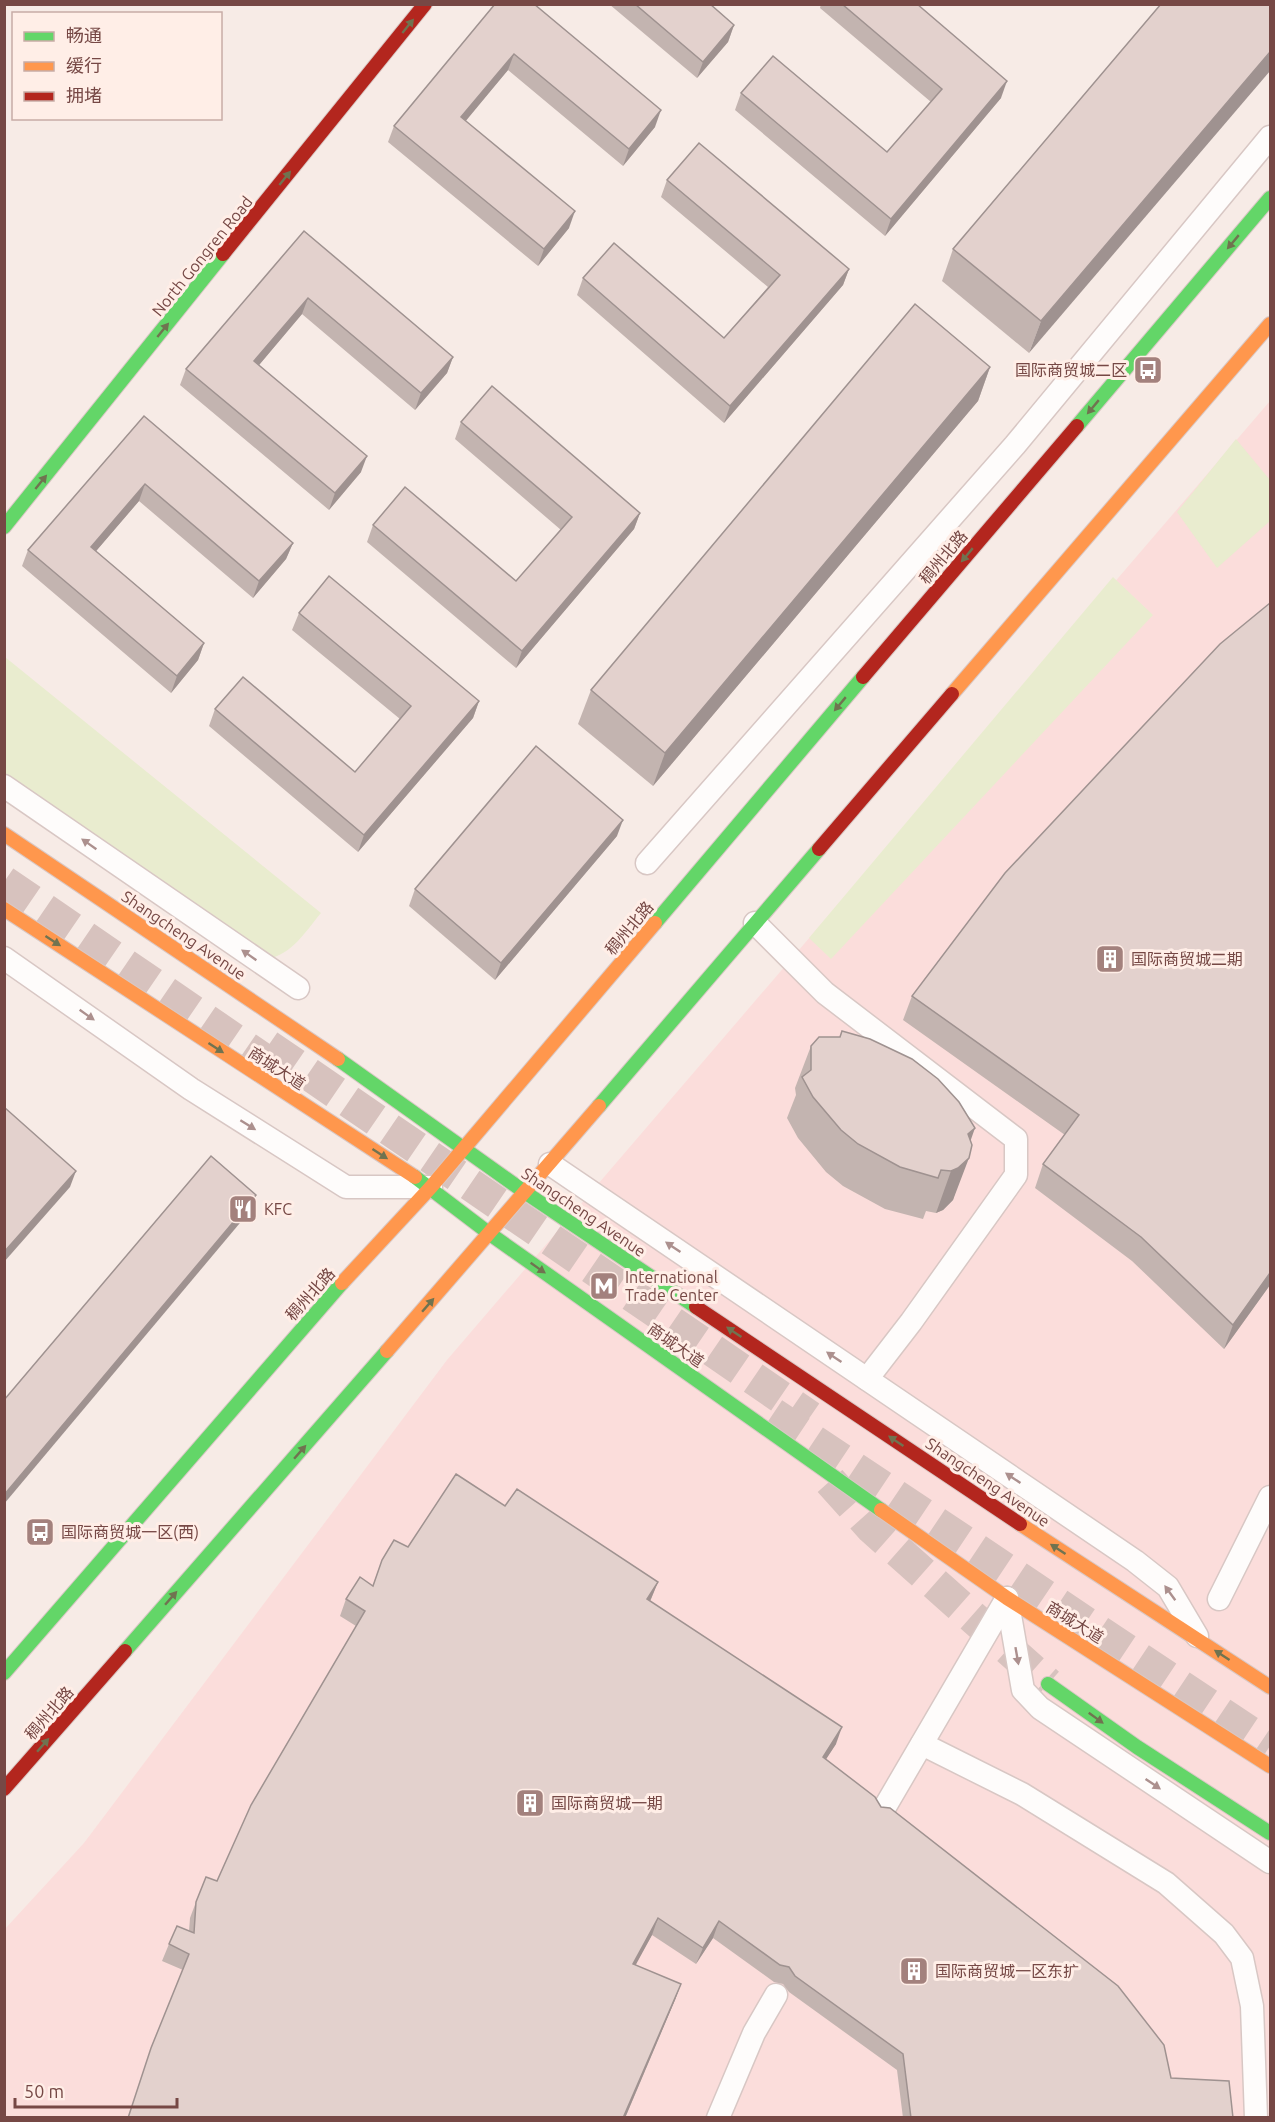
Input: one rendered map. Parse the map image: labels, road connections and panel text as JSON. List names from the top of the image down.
{
  "streets": {
    "main road": [
      "North Gongren Road",
      "稠州北路",
      "Shangcheng Avenue",
      "商城大道"
    ]
  },
  "crossings": [
    ["稠州北路", "Shangcheng Avenue"],
    ["稠州北路", "商城大道"]
  ],
  "one_way": ["North Gongren Road", "Shangcheng Avenue", "商城大道"],
  "places": {
    "bus stop": ["国际商贸城二区", "国际商贸城一区(西)"],
    "building": ["国际商贸城二期", "国际商贸城一期", "国际商贸城一区东扩"],
    "restaurant": ["KFC"],
    "metro station": ["International Trade Center"]
  },
  "legend": ["畅通", "缓行", "拥堵"],
  "scale_bar": "50 m"
}
